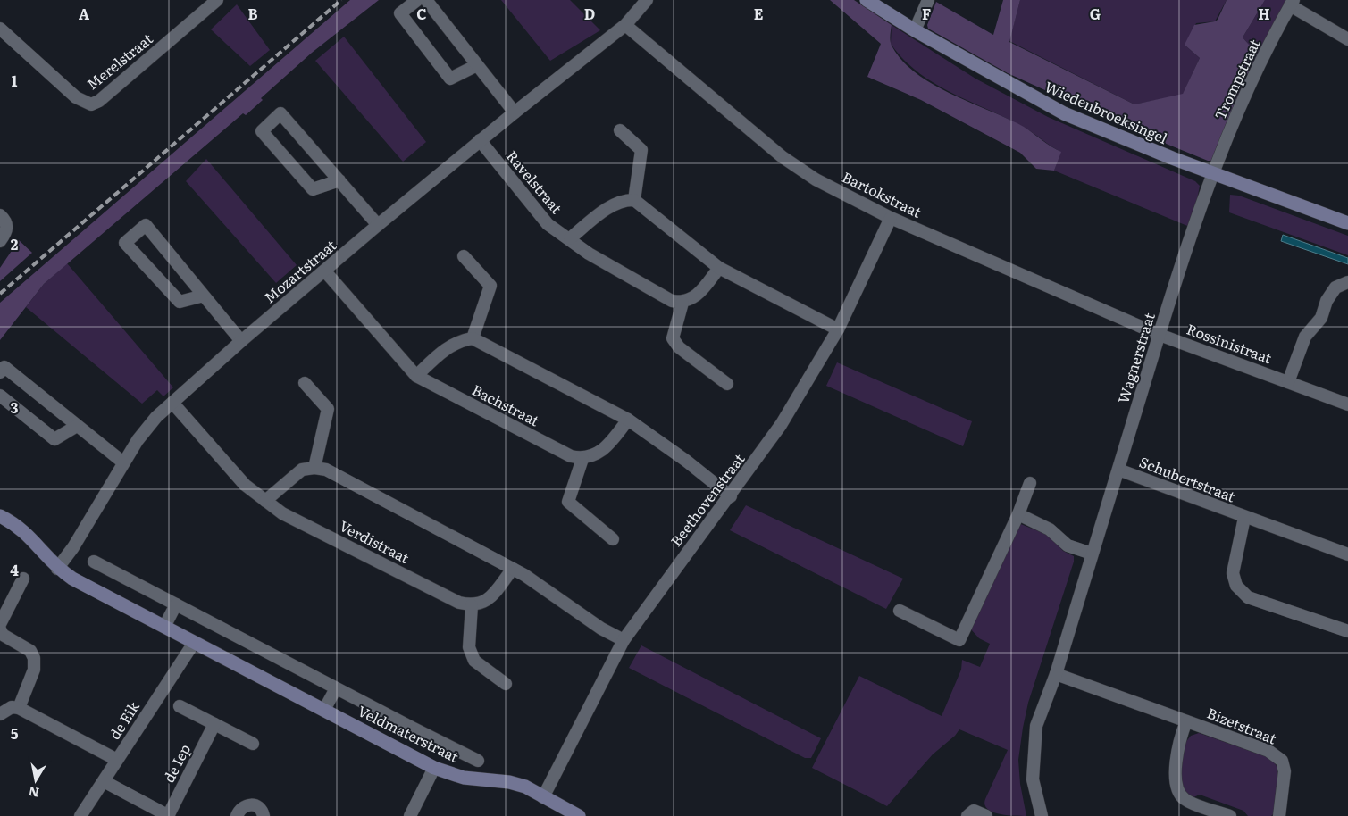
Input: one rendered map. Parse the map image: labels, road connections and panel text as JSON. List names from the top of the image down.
{
  "streets": {
    "street": [
      "Merelstraat",
      "Trompstraat",
      "Wiedenbroeksingel",
      "Ravelstraat",
      "Bartokstraat",
      "Mozartstraat",
      "Rossinistraat",
      "Wagnerstraat",
      "Bachstraat",
      "Schubertstraat",
      "Beethovenstraat",
      "Verdistraat",
      "de Eik",
      "Bizetstraat",
      "Veldmaterstraat",
      "de Iep"
    ]
  },
  "crossings": [
    ["Trompstraat", "Wiedenbroeksingel"],
    ["Trompstraat", "Wagnerstraat"],
    ["Wiedenbroeksingel", "Wagnerstraat"],
    ["Ravelstraat", "Mozartstraat"],
    ["Bartokstraat", "Mozartstraat"],
    ["Bartokstraat", "Rossinistraat"],
    ["Bartokstraat", "Wagnerstraat"],
    ["Bartokstraat", "Beethovenstraat"],
    ["Mozartstraat", "Bachstraat"],
    ["Mozartstraat", "Verdistraat"],
    ["Mozartstraat", "Veldmaterstraat"],
    ["Rossinistraat", "Wagnerstraat"],
    ["Wagnerstraat", "Schubertstraat"],
    ["Wagnerstraat", "Bizetstraat"],
    ["Beethovenstraat", "Veldmaterstraat"],
    ["de Eik", "Veldmaterstraat"],
    ["de Eik", "de Iep"]
  ],
  "north": "bottom",
  "grid": {
    "columns": [
      "A",
      "B",
      "C",
      "D",
      "E",
      "F",
      "G",
      "H"
    ],
    "rows": [
      "1",
      "2",
      "3",
      "4",
      "5"
    ]
  }
}
